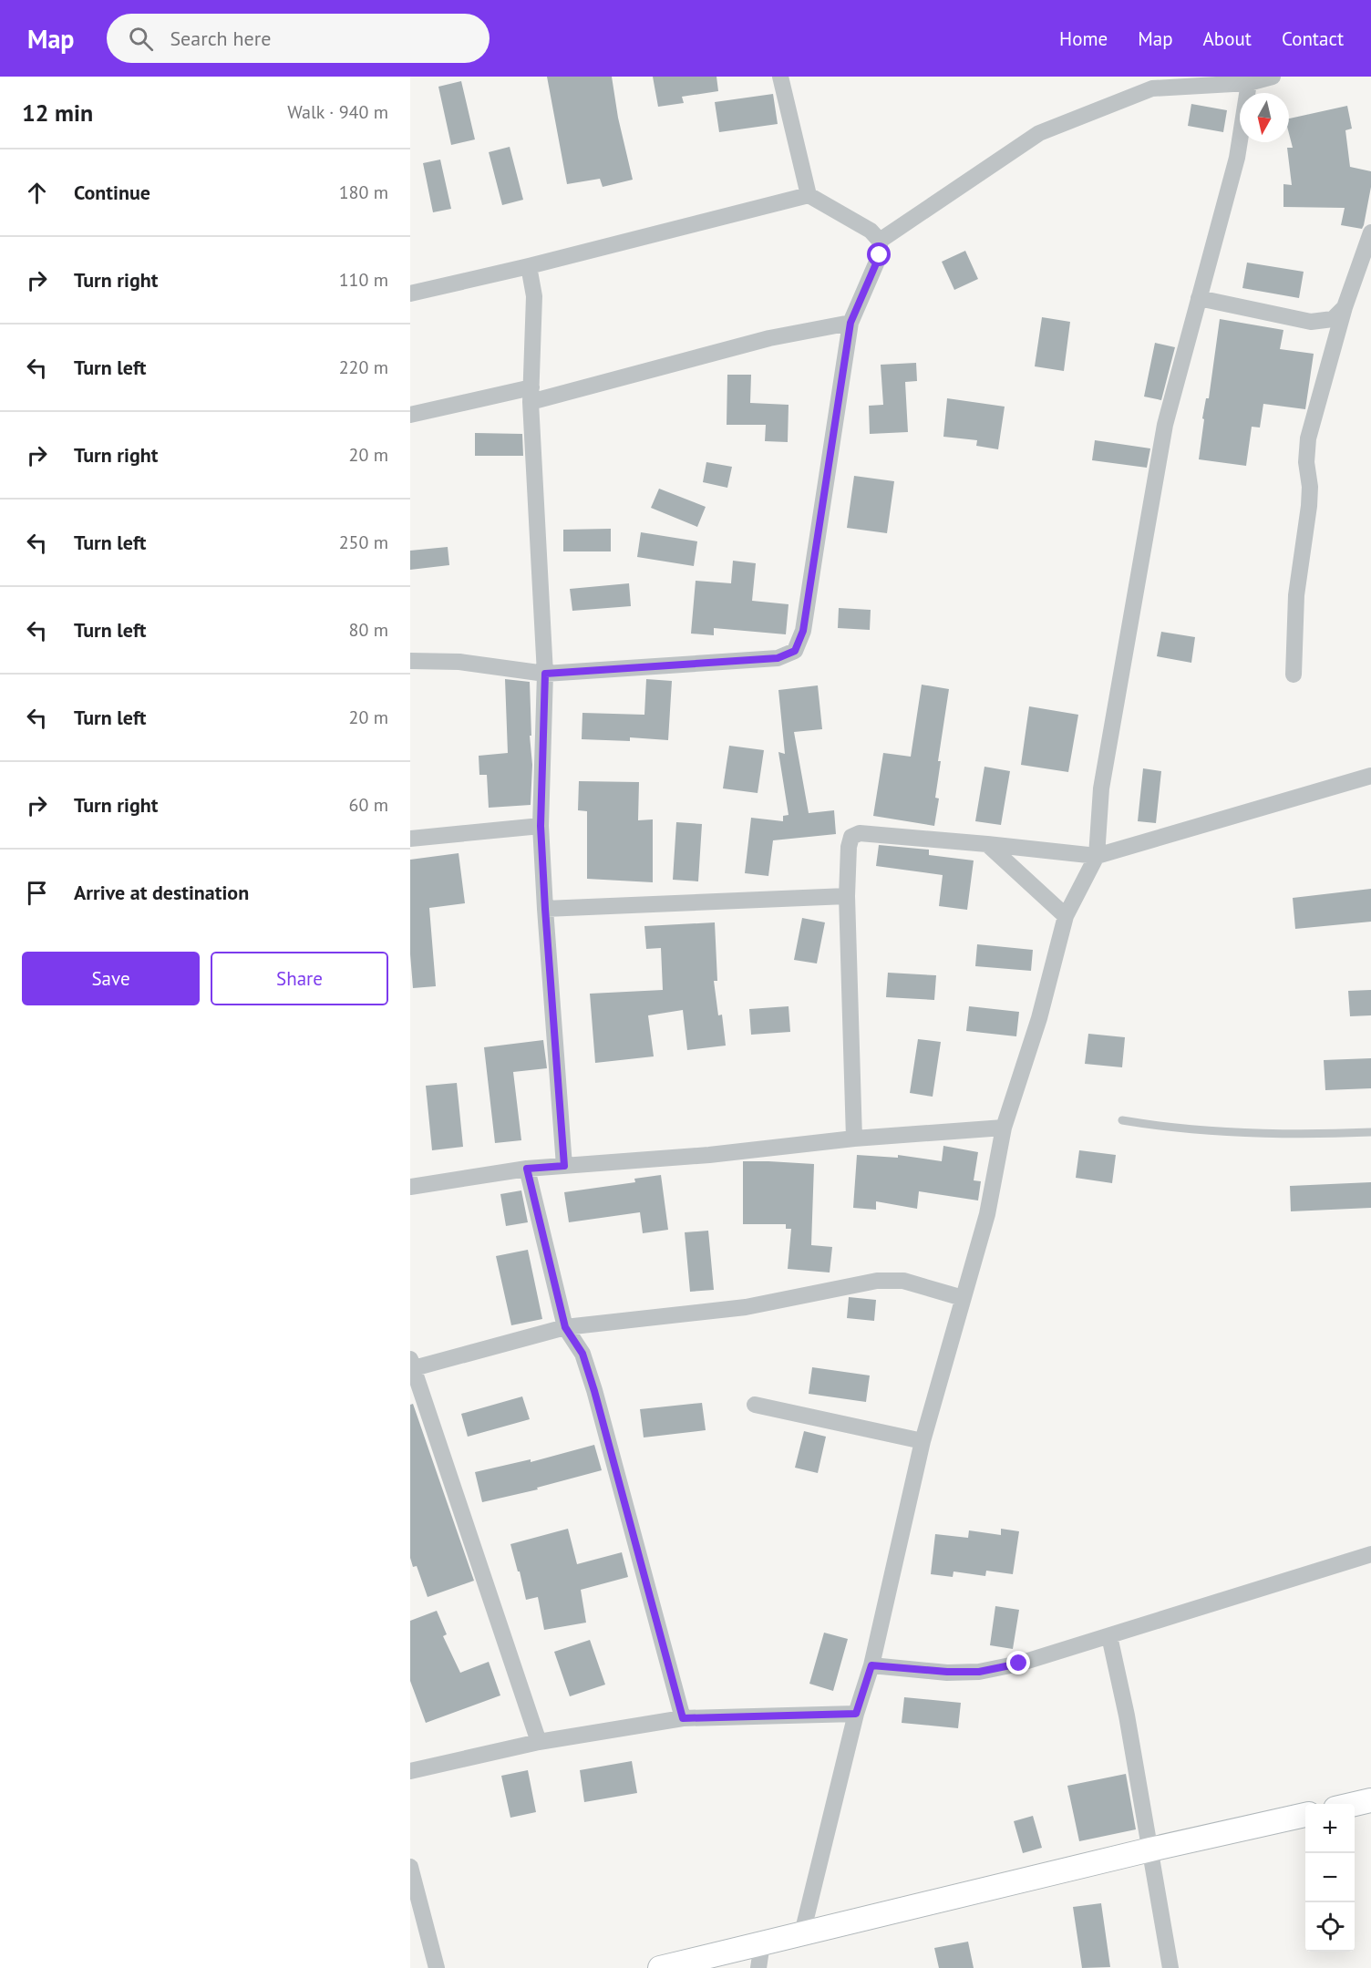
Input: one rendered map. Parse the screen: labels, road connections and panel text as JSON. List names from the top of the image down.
{
  "north": "bottom",
  "page": {
    "header": "Map",
    "search": "Search here",
    "nav": [
      "Home",
      "Map",
      "About",
      "Contact"
    ],
    "heading": ["12 min", "Walk · 940 m"],
    "list": [
      ["Continue", "180 m"],
      ["Turn right", "110 m"],
      ["Turn left", "220 m"],
      ["Turn right", "20 m"],
      ["Turn left", "250 m"],
      ["Turn left", "80 m"],
      ["Turn left", "20 m"],
      ["Turn right", "60 m"],
      "Arrive at destination"
    ],
    "buttons": ["Save", "Share"],
    "map_buttons": ["+", "−"]
  }
}
